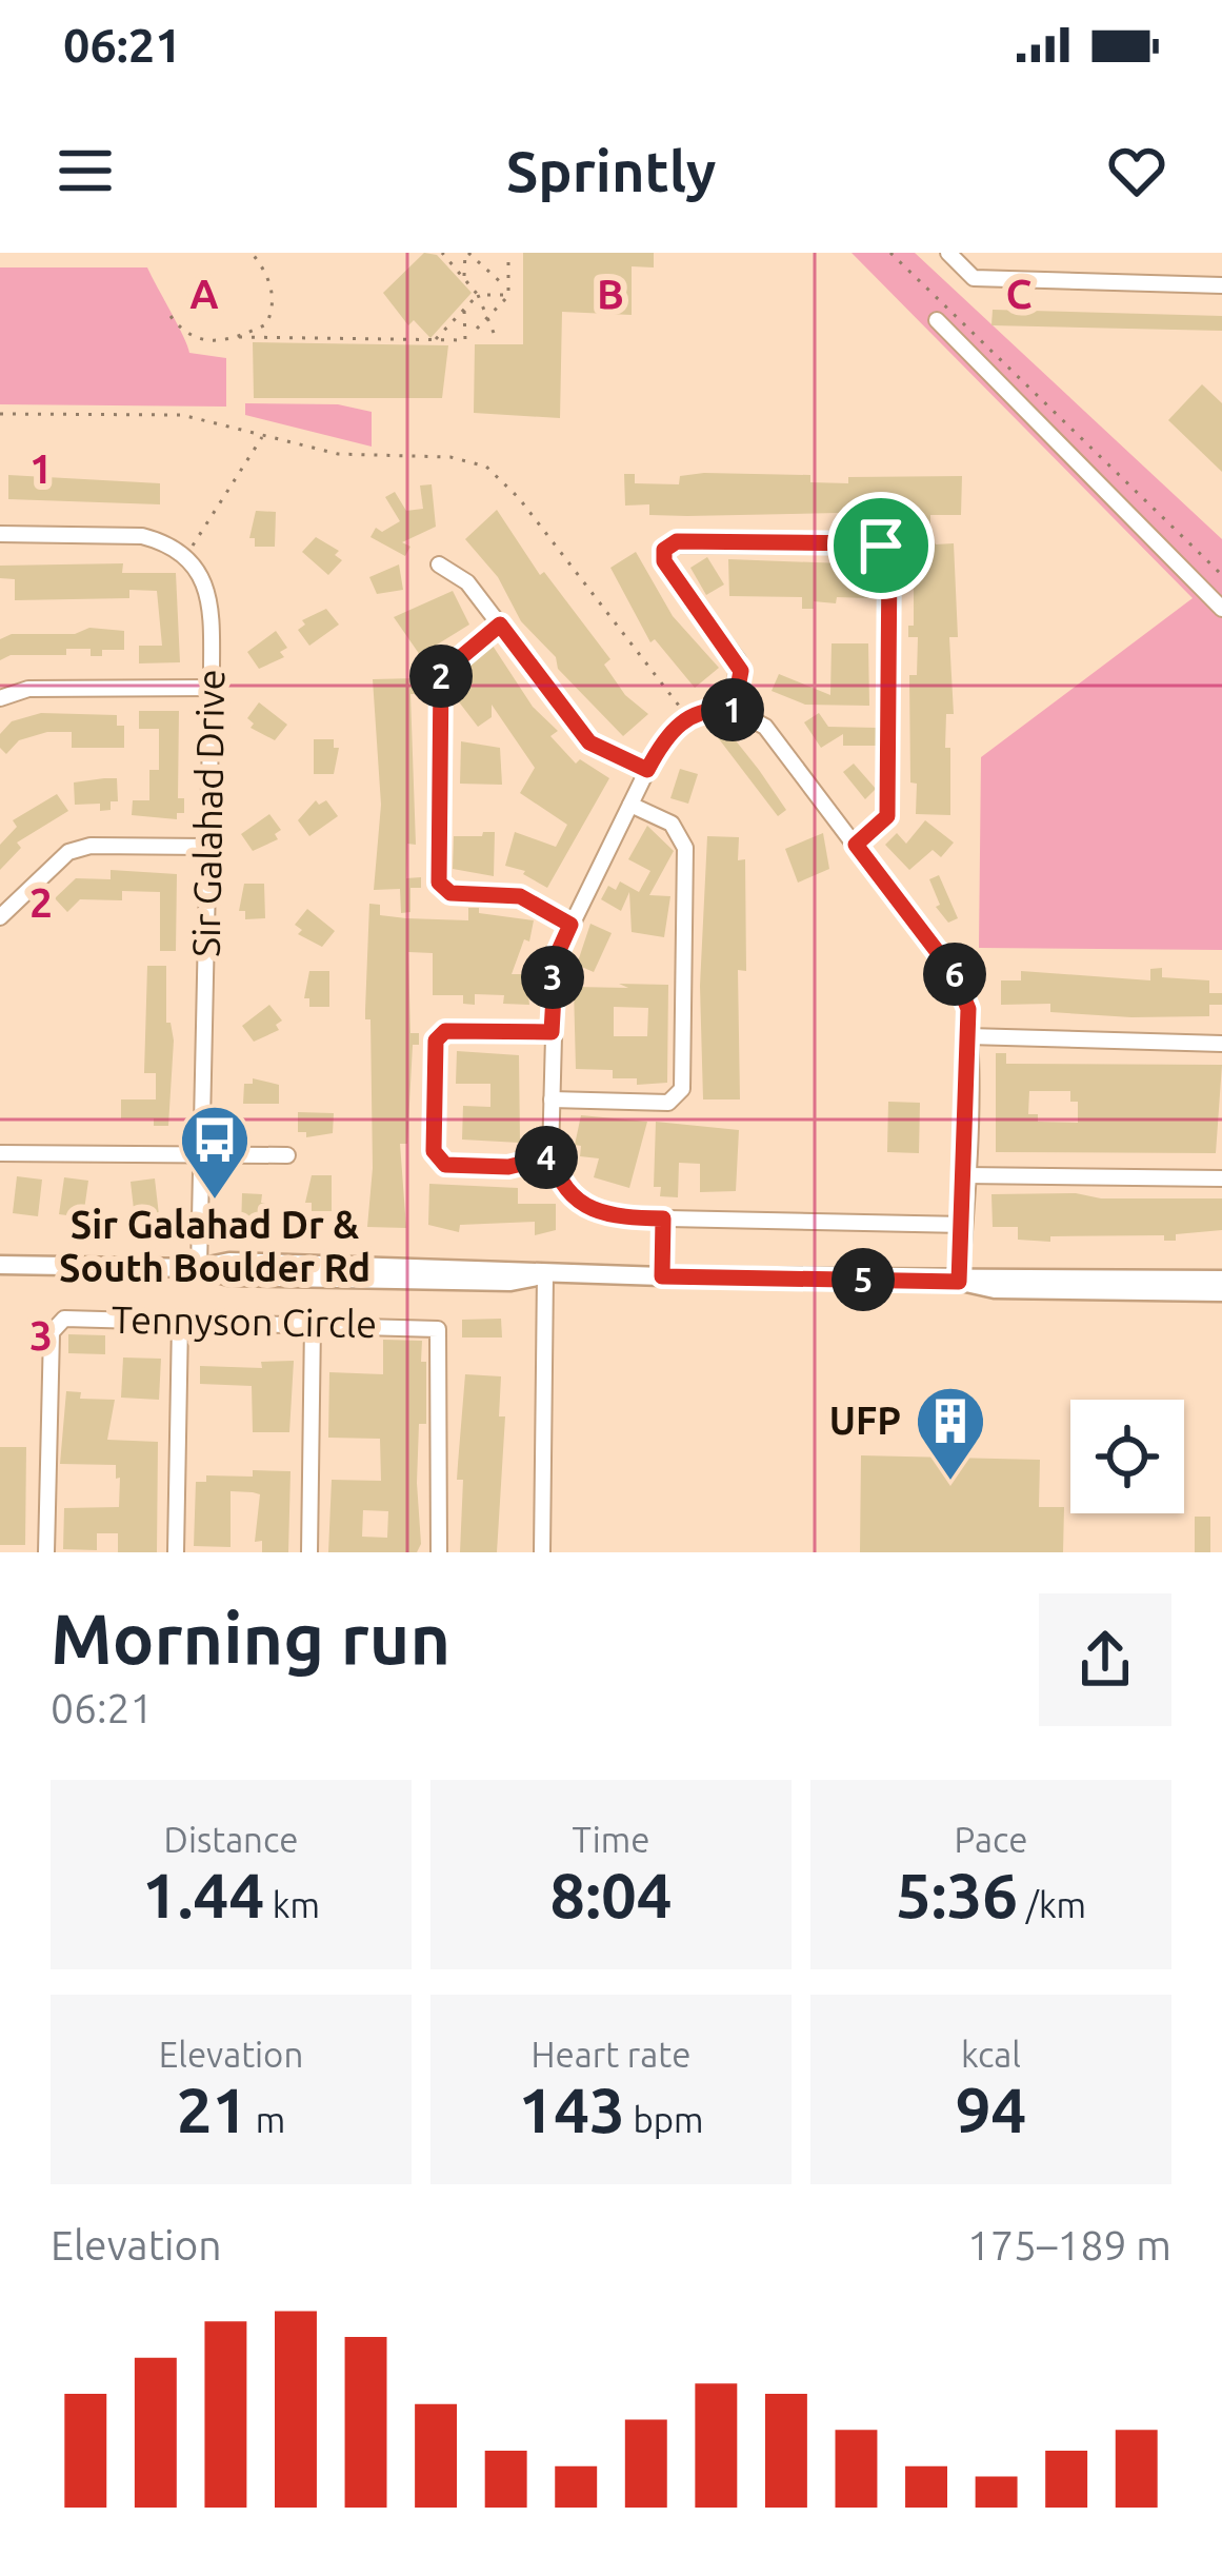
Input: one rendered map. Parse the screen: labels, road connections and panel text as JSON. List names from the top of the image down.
{
  "streets": {
    "street": ["Sir Galahad Drive", "Tennyson Circle"]
  },
  "places": {
    "bus stop": ["Sir Galahad Dr & South Boulder Rd"],
    "building": ["UFP"]
  },
  "page": {
    "status": "06:21",
    "header": "Sprintly",
    "pins": [
      "2",
      "1",
      "6",
      "3",
      "4",
      "5"
    ],
    "heading": ["Morning run", "06:21"],
    "stats": [
      ["Distance", "1.44 km"],
      ["Time", "8:04"],
      ["Pace", "5:36 /km"],
      ["Elevation", "21 m"],
      ["Heart rate", "143 bpm"],
      ["kcal", "94"]
    ],
    "chart": ["Elevation", "175–189 m"]
  },
  "grid": {
    "columns": ["A", "B", "C"],
    "rows": ["1", "2", "3"]
  }
}
